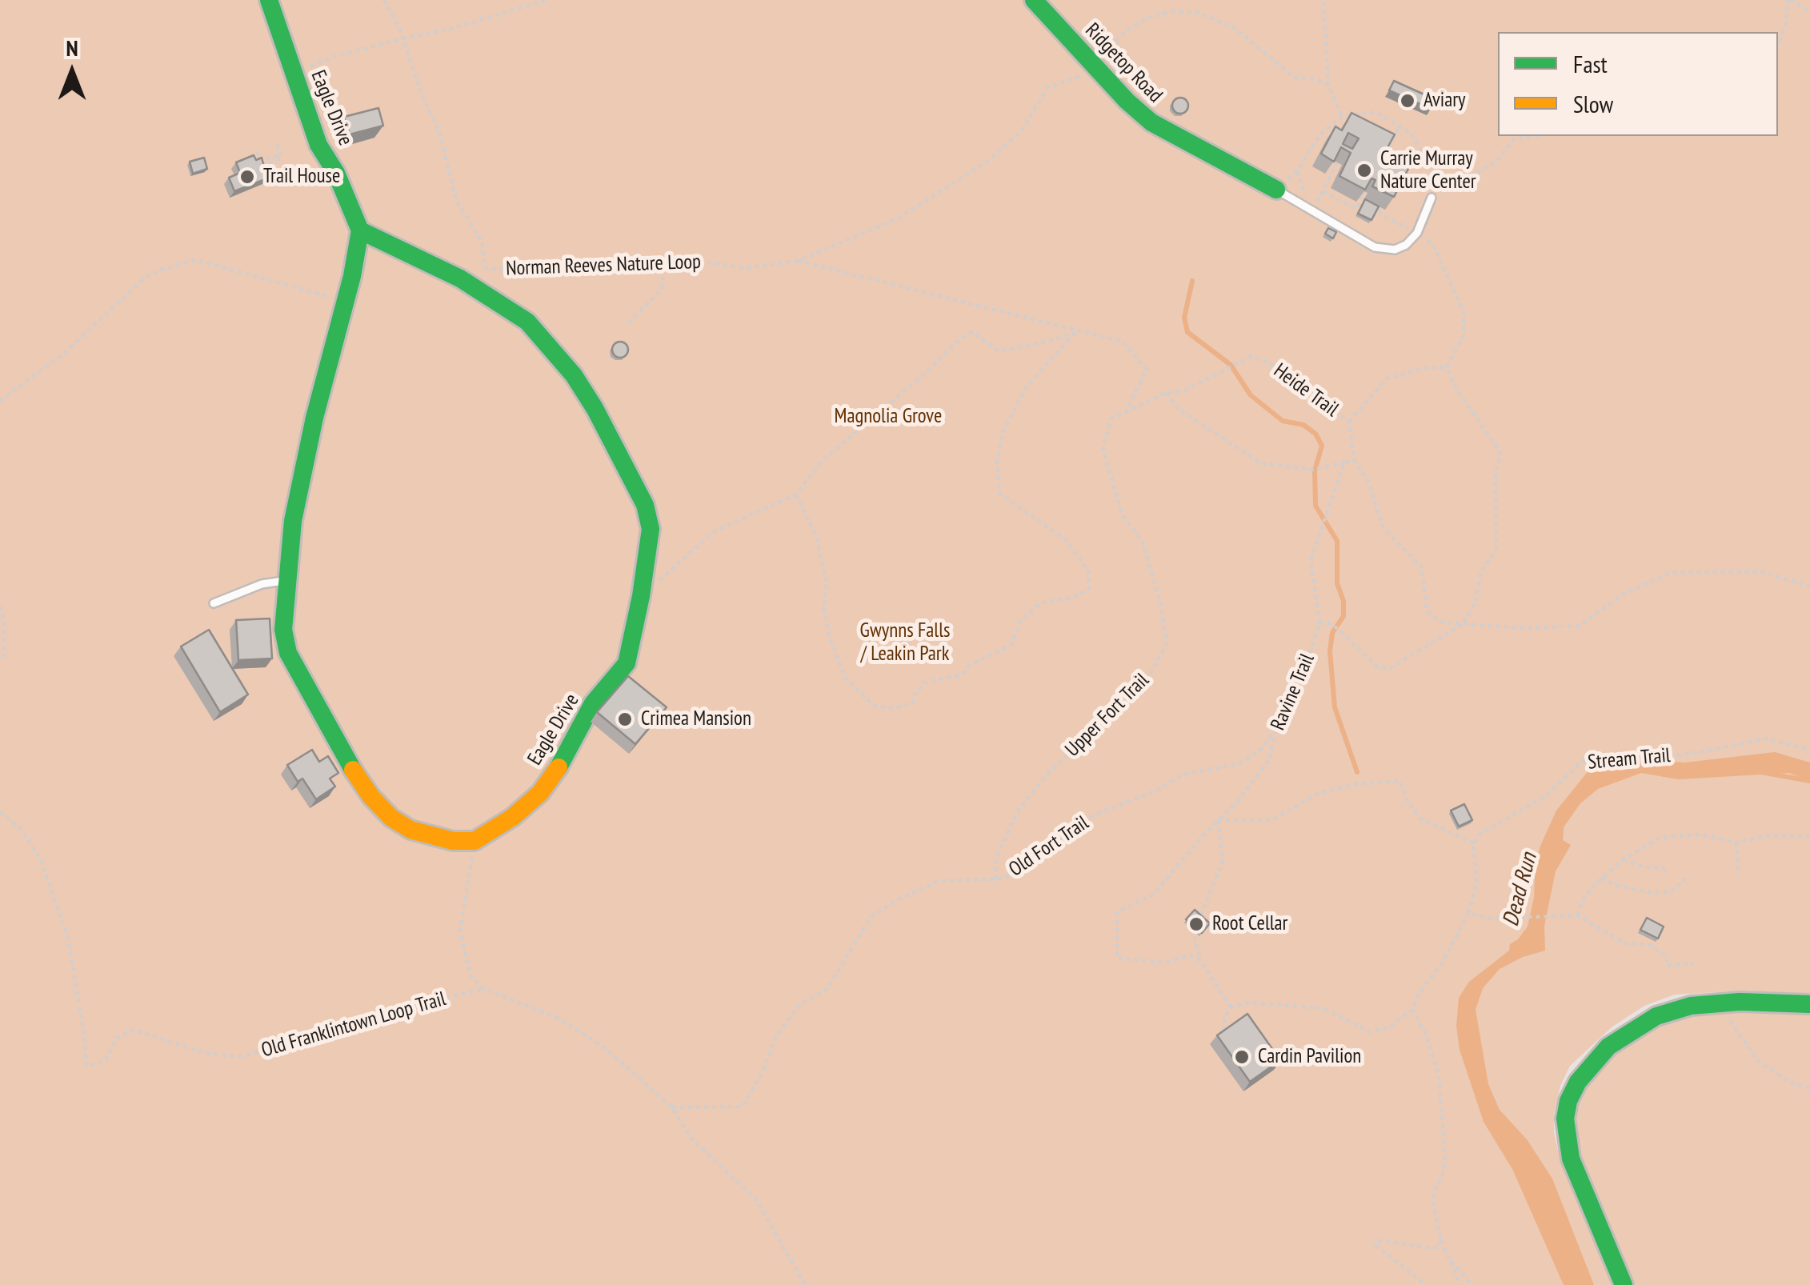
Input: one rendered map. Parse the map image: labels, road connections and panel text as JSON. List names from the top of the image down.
{
  "streets": {
    "street": ["Ridgetop Road", "Eagle Drive"],
    "path": [
      "Norman Reeves Nature Loop",
      "Heide Trail",
      "Ravine Trail",
      "Upper Fort Trail",
      "Stream Trail",
      "Old Fort Trail",
      "Old Franklintown Loop Trail"
    ]
  },
  "crossings": [
    ["Ridgetop Road", "Norman Reeves Nature Loop"],
    ["Heide Trail", "Upper Fort Trail"],
    ["Ravine Trail", "Old Fort Trail"],
    ["Upper Fort Trail", "Old Fort Trail"]
  ],
  "water": ["Dead Run"],
  "parks": ["Magnolia Grove", "Gwynns Falls / Leakin Park"],
  "places": [
    "Aviary",
    "Carrie Murray Nature Center",
    "Trail House",
    "Crimea Mansion",
    "Root Cellar",
    "Cardin Pavilion"
  ],
  "legend": ["Fast", "Slow"],
  "north": "top"
}
